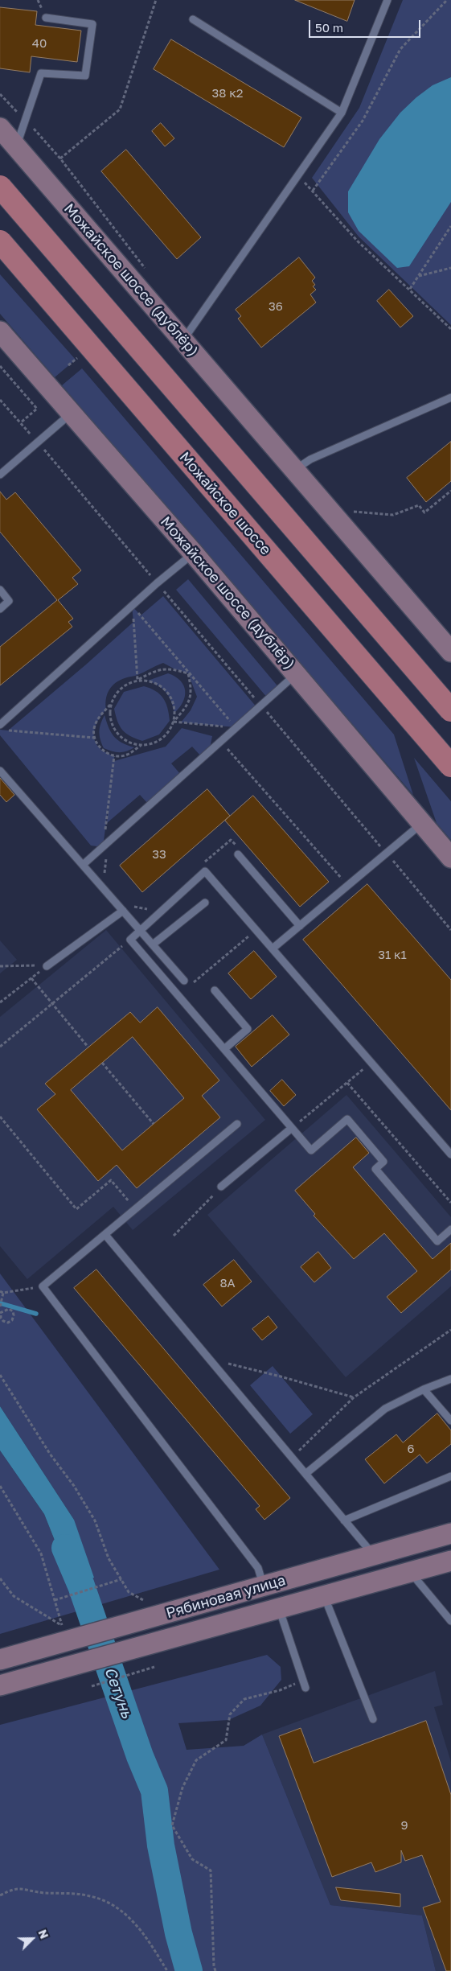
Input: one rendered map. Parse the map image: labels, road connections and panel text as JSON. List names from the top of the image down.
{
  "streets": {
    "main road": ["Можайское шоссе (дублёр)", "Можайское шоссе", "Рябиновая улица"]
  },
  "water": ["Сетунь"],
  "house_numbers": [
    "40",
    "38 к2",
    "36",
    "33",
    "31 к1",
    "8А",
    "6",
    "9"
  ],
  "scale_bar": "50 m",
  "north": "top right"
}
